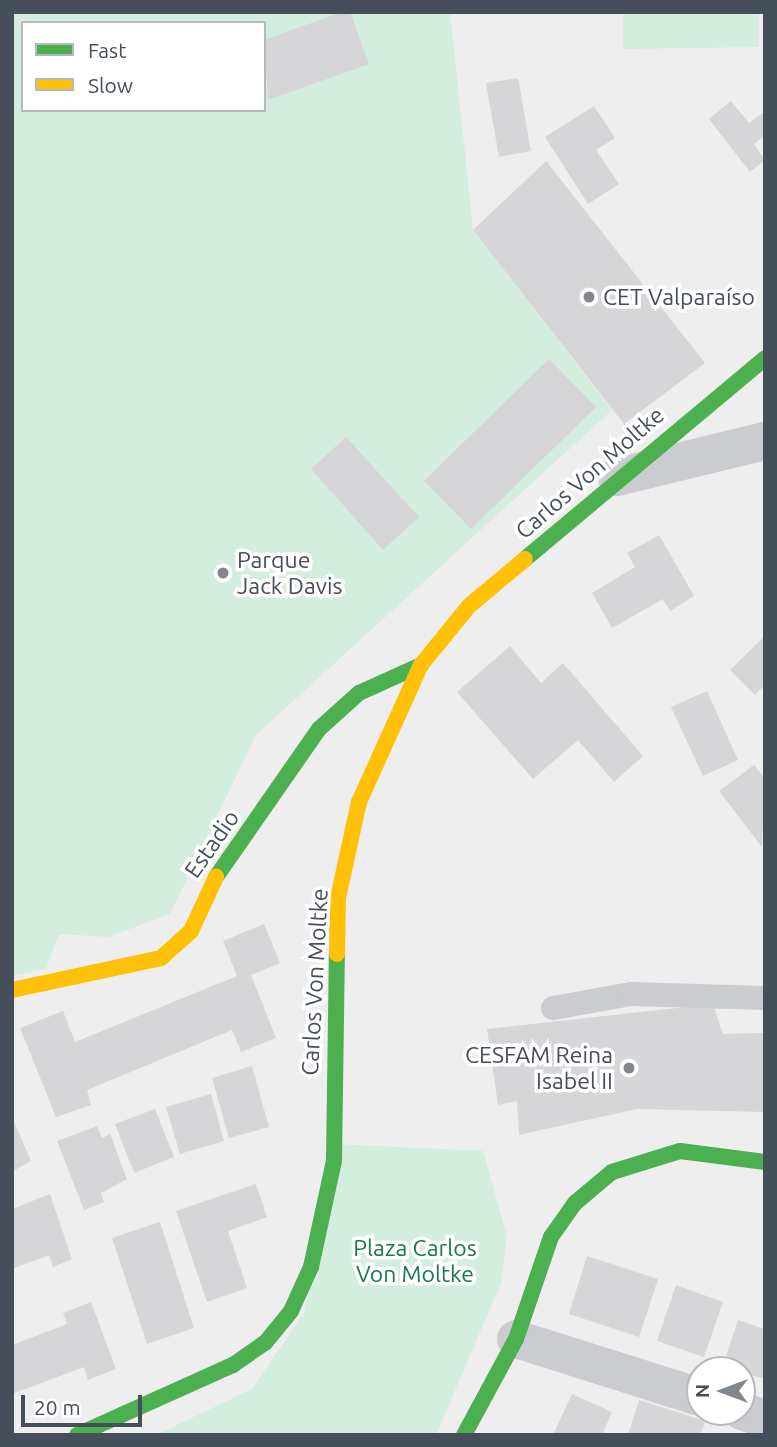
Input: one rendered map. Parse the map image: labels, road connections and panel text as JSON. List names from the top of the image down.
{
  "streets": {
    "main road": ["Carlos Von Moltke", "Estadio"]
  },
  "crossings": [
    ["Carlos Von Moltke", "Estadio"]
  ],
  "parks": ["Plaza Carlos Von Moltke"],
  "places": ["CET Valparaíso", "Parque Jack Davis", "CESFAM Reina Isabel II"],
  "legend": ["Fast", "Slow"],
  "scale_bar": "20 m",
  "north": "left"
}
